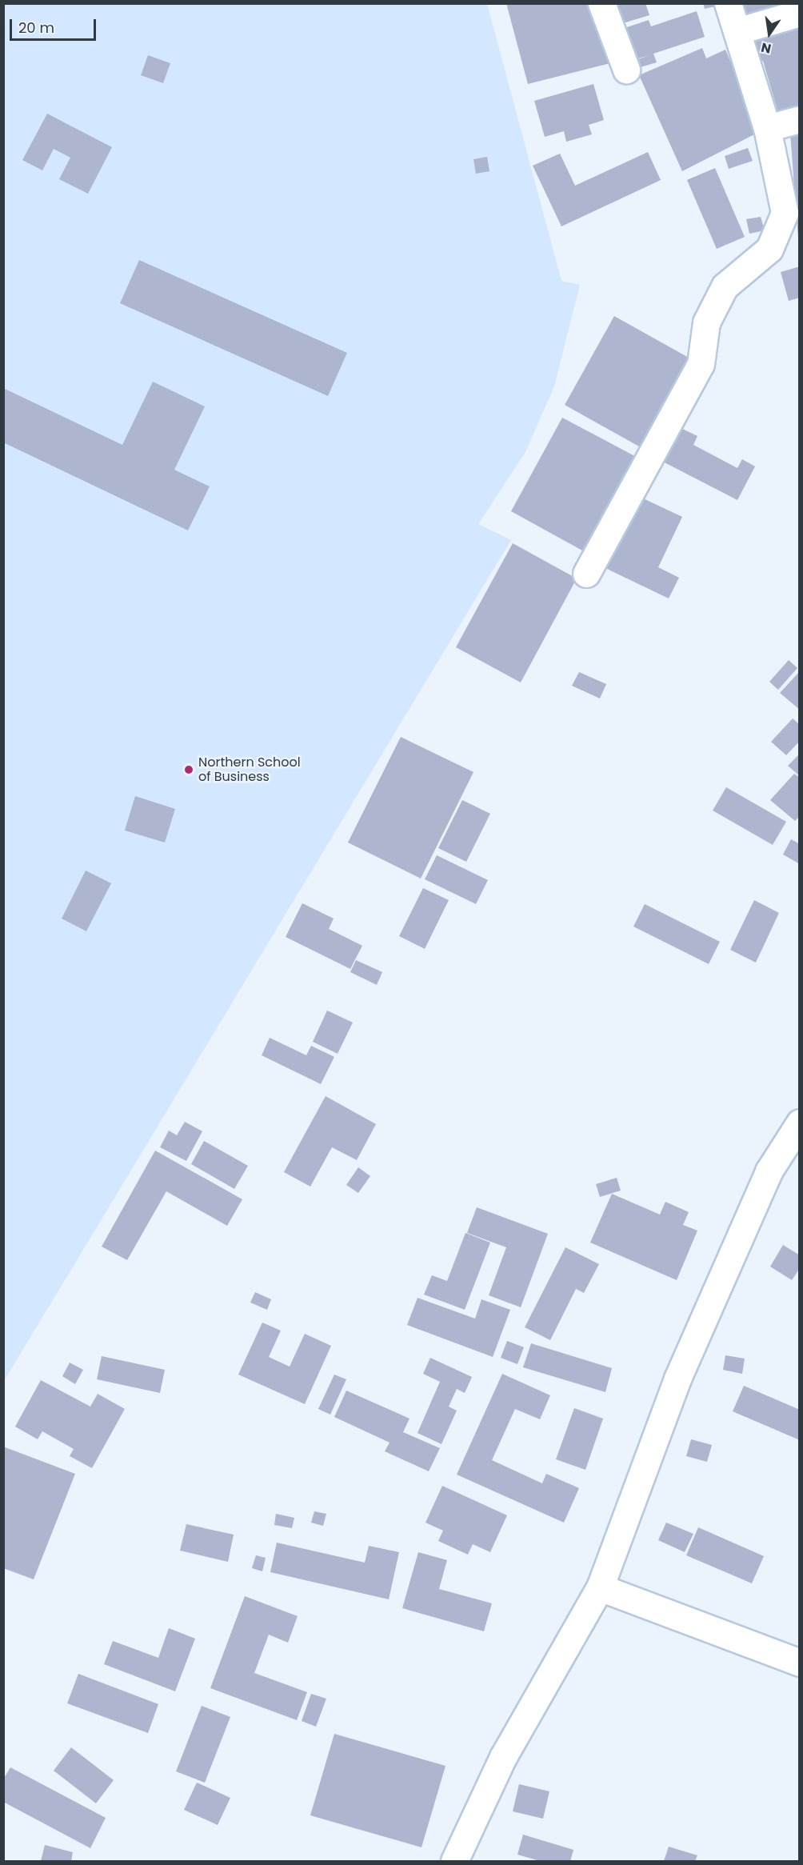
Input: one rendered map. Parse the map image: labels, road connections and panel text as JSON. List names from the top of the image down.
{
  "places": ["Northern School of Business"],
  "scale_bar": "20 m",
  "north": "bottom"
}
